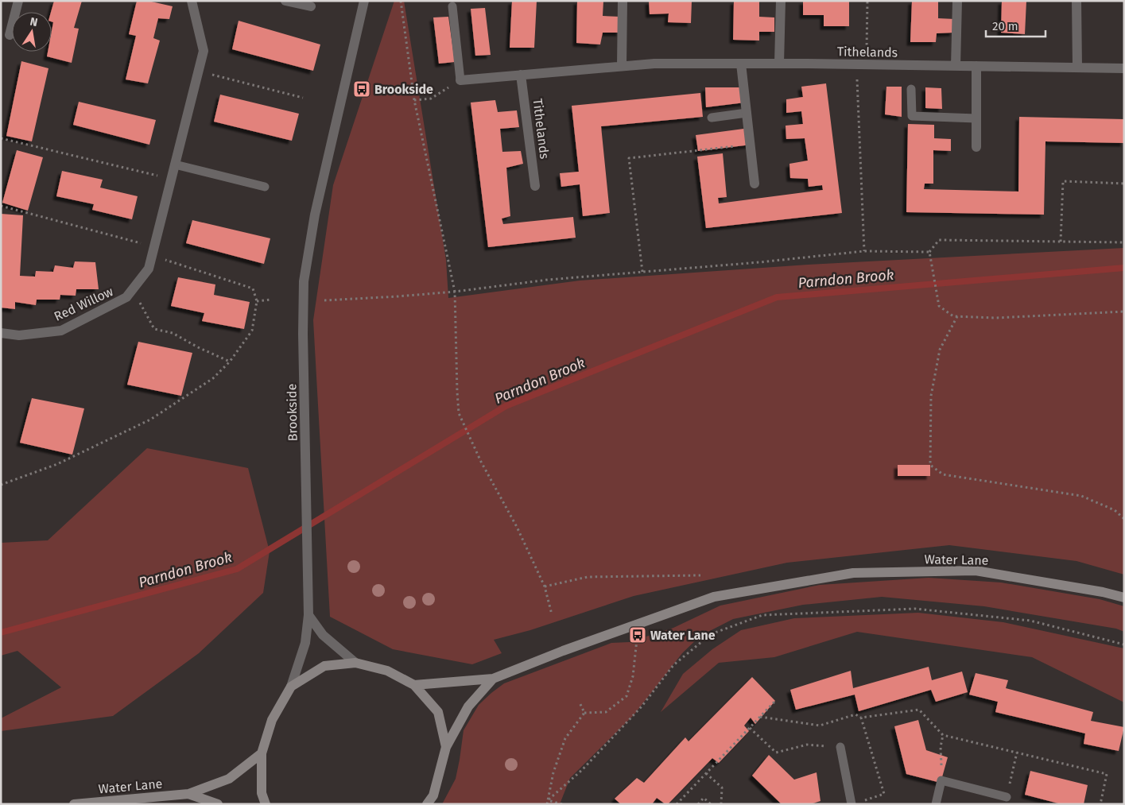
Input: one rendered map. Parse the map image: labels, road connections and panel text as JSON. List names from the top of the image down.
{
  "streets": {
    "main road": ["Water Lane"],
    "street": ["Tithelands", "Red Willow", "Brookside"]
  },
  "water": ["Parndon Brook"],
  "places": {
    "bus stop": ["Brookside", "Water Lane"]
  },
  "scale_bar": "20 m",
  "north": "top"
}
